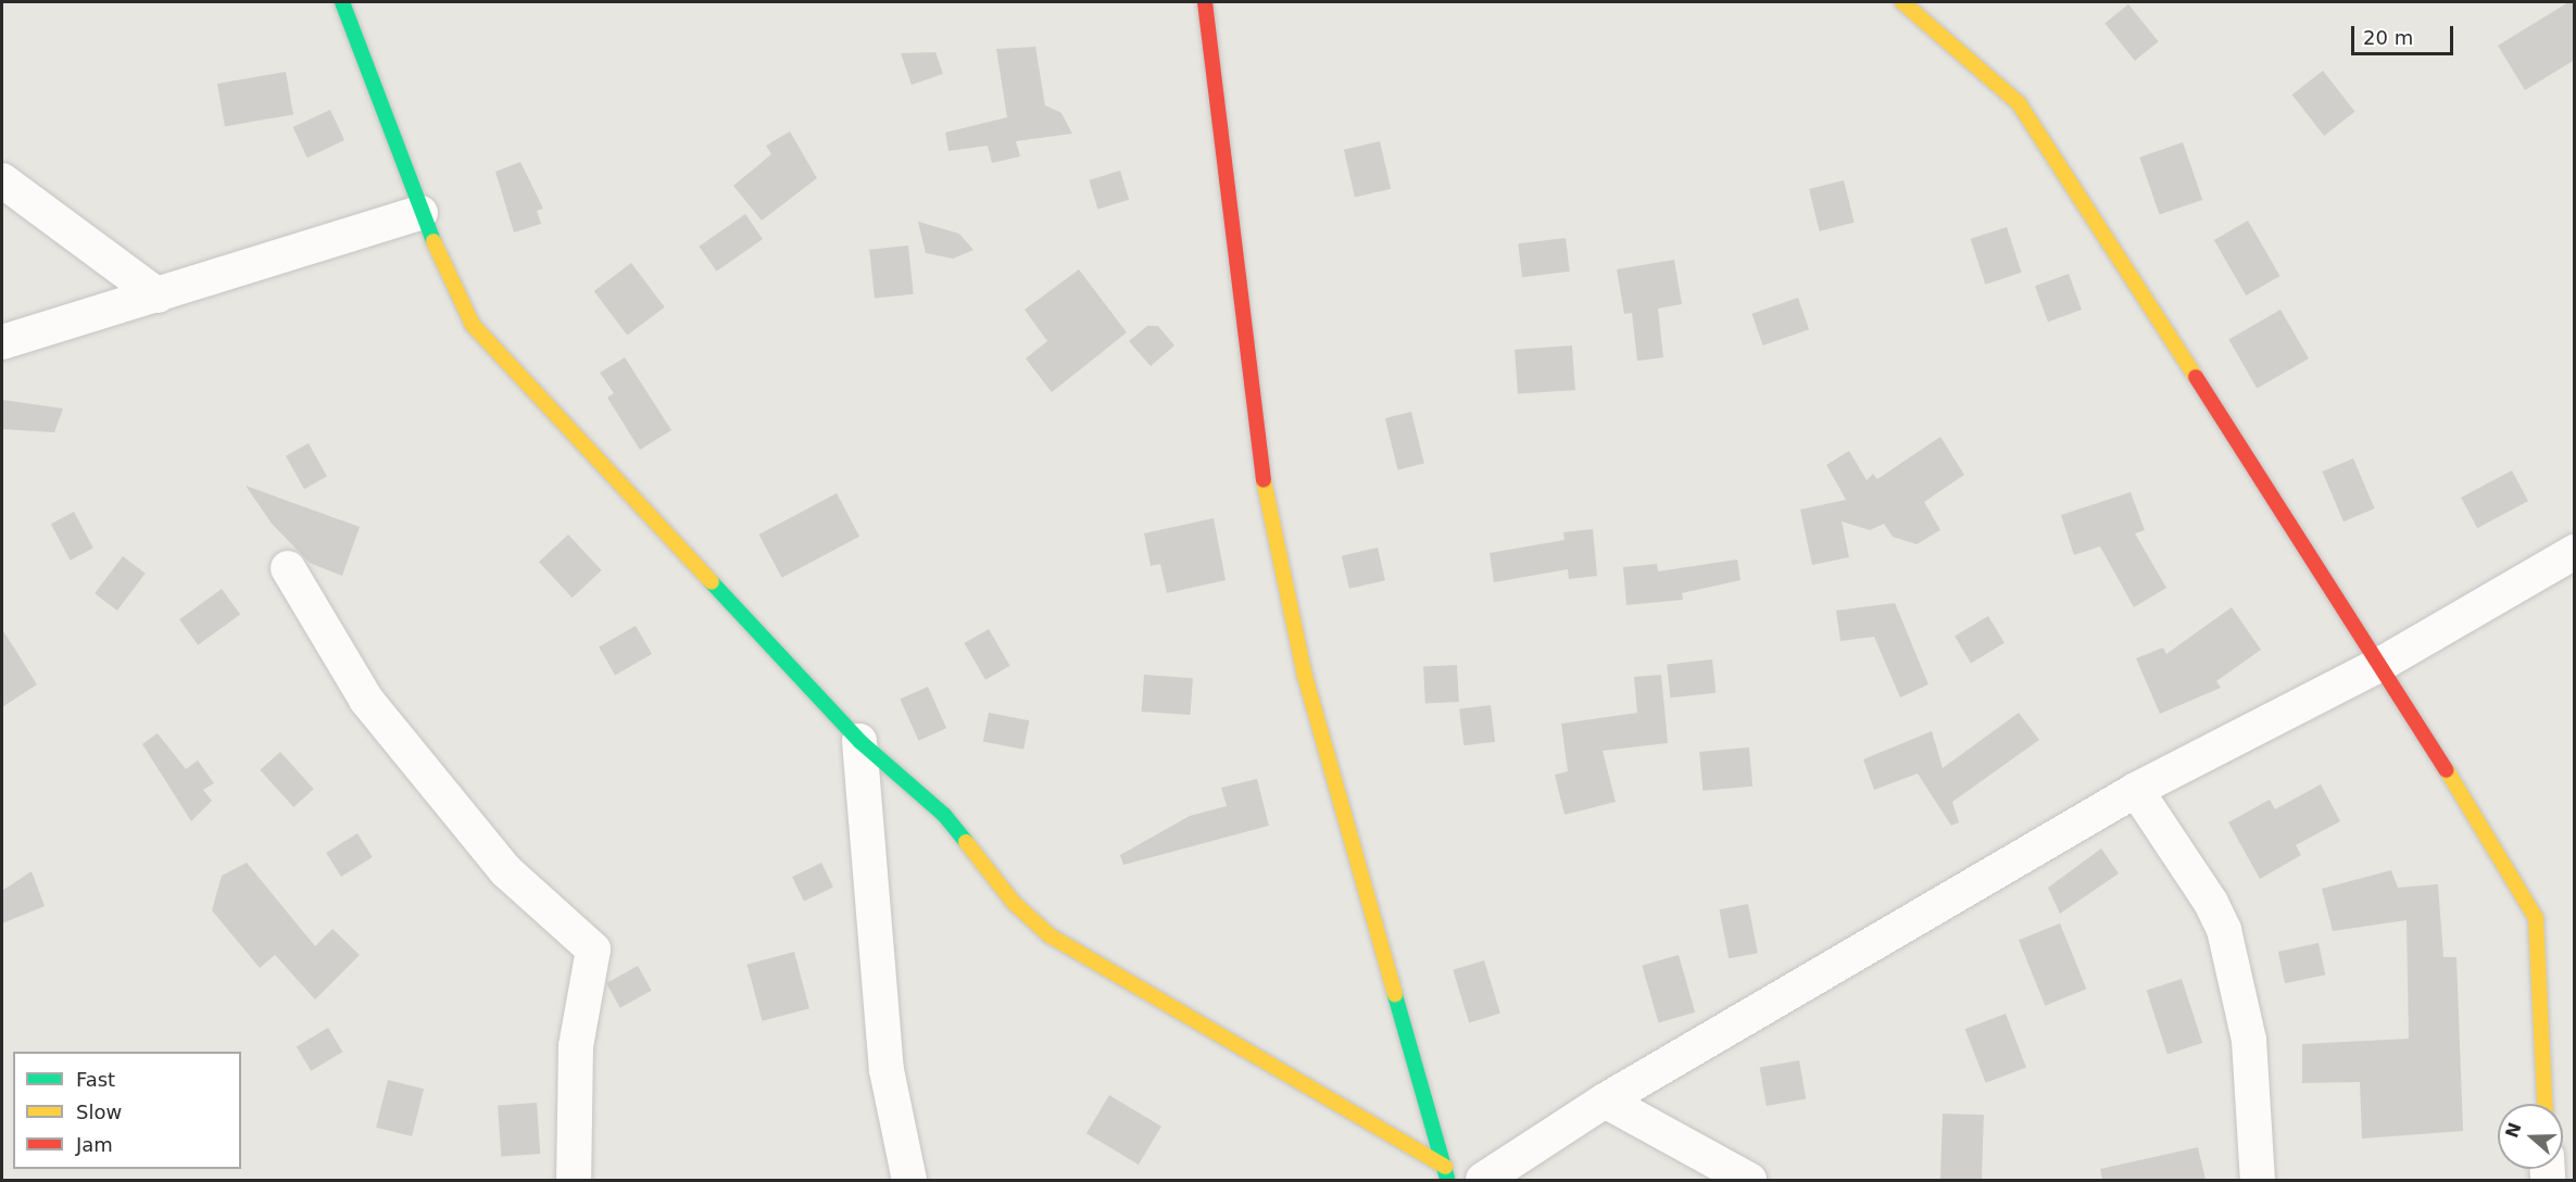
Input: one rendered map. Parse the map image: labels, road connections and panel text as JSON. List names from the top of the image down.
{
  "legend": ["Fast", "Slow", "Jam"],
  "scale_bar": "20 m",
  "north": "left"
}
